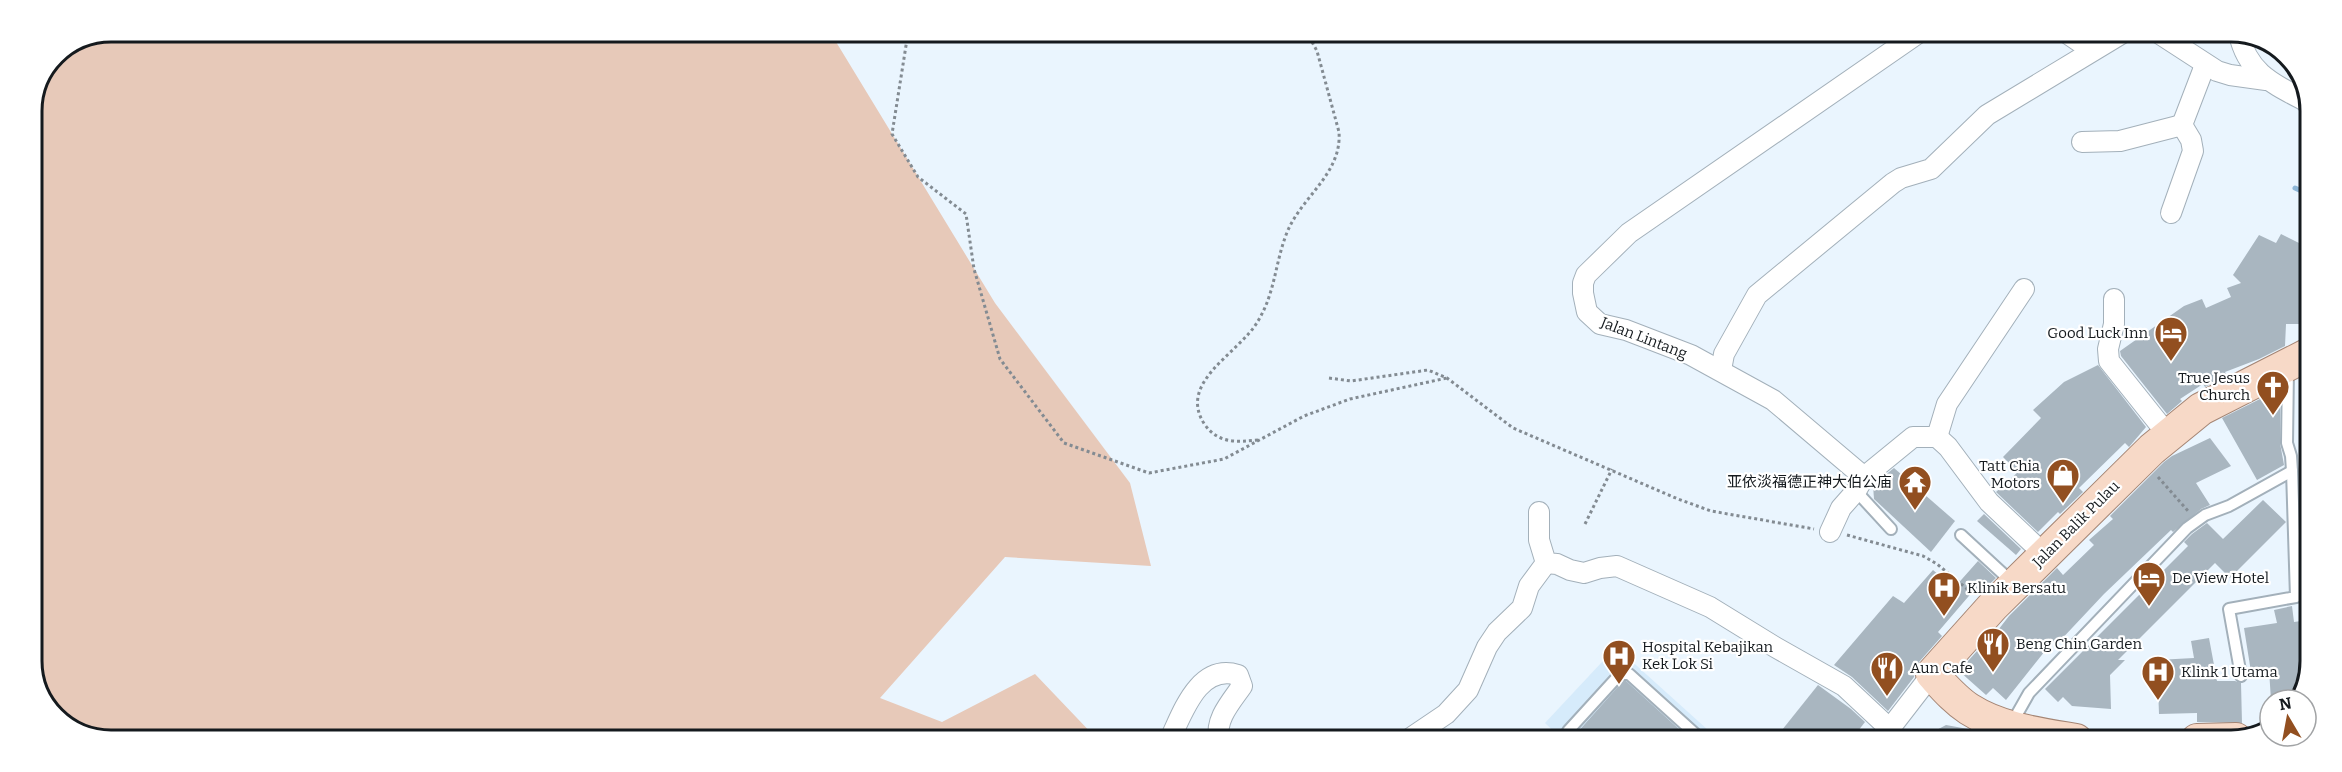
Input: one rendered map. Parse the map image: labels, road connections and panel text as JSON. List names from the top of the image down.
{
  "streets": {
    "main road": ["Jalan Balik Pulau"],
    "street": ["Jalan Lintang"]
  },
  "places": {
    "hotel": ["Good Luck Inn", "De View Hotel"],
    "church": ["True Jesus Church"],
    "shop": ["Tatt Chia Motors"],
    "temple": ["亚依淡福德正神大伯公庙"],
    "hospital": ["Klinik Bersatu", "Hospital Kebajikan Kek Lok Si", "Klink 1 Utama"],
    "restaurant": ["Beng Chin Garden", "Aun Cafe"]
  },
  "north": "top"
}
